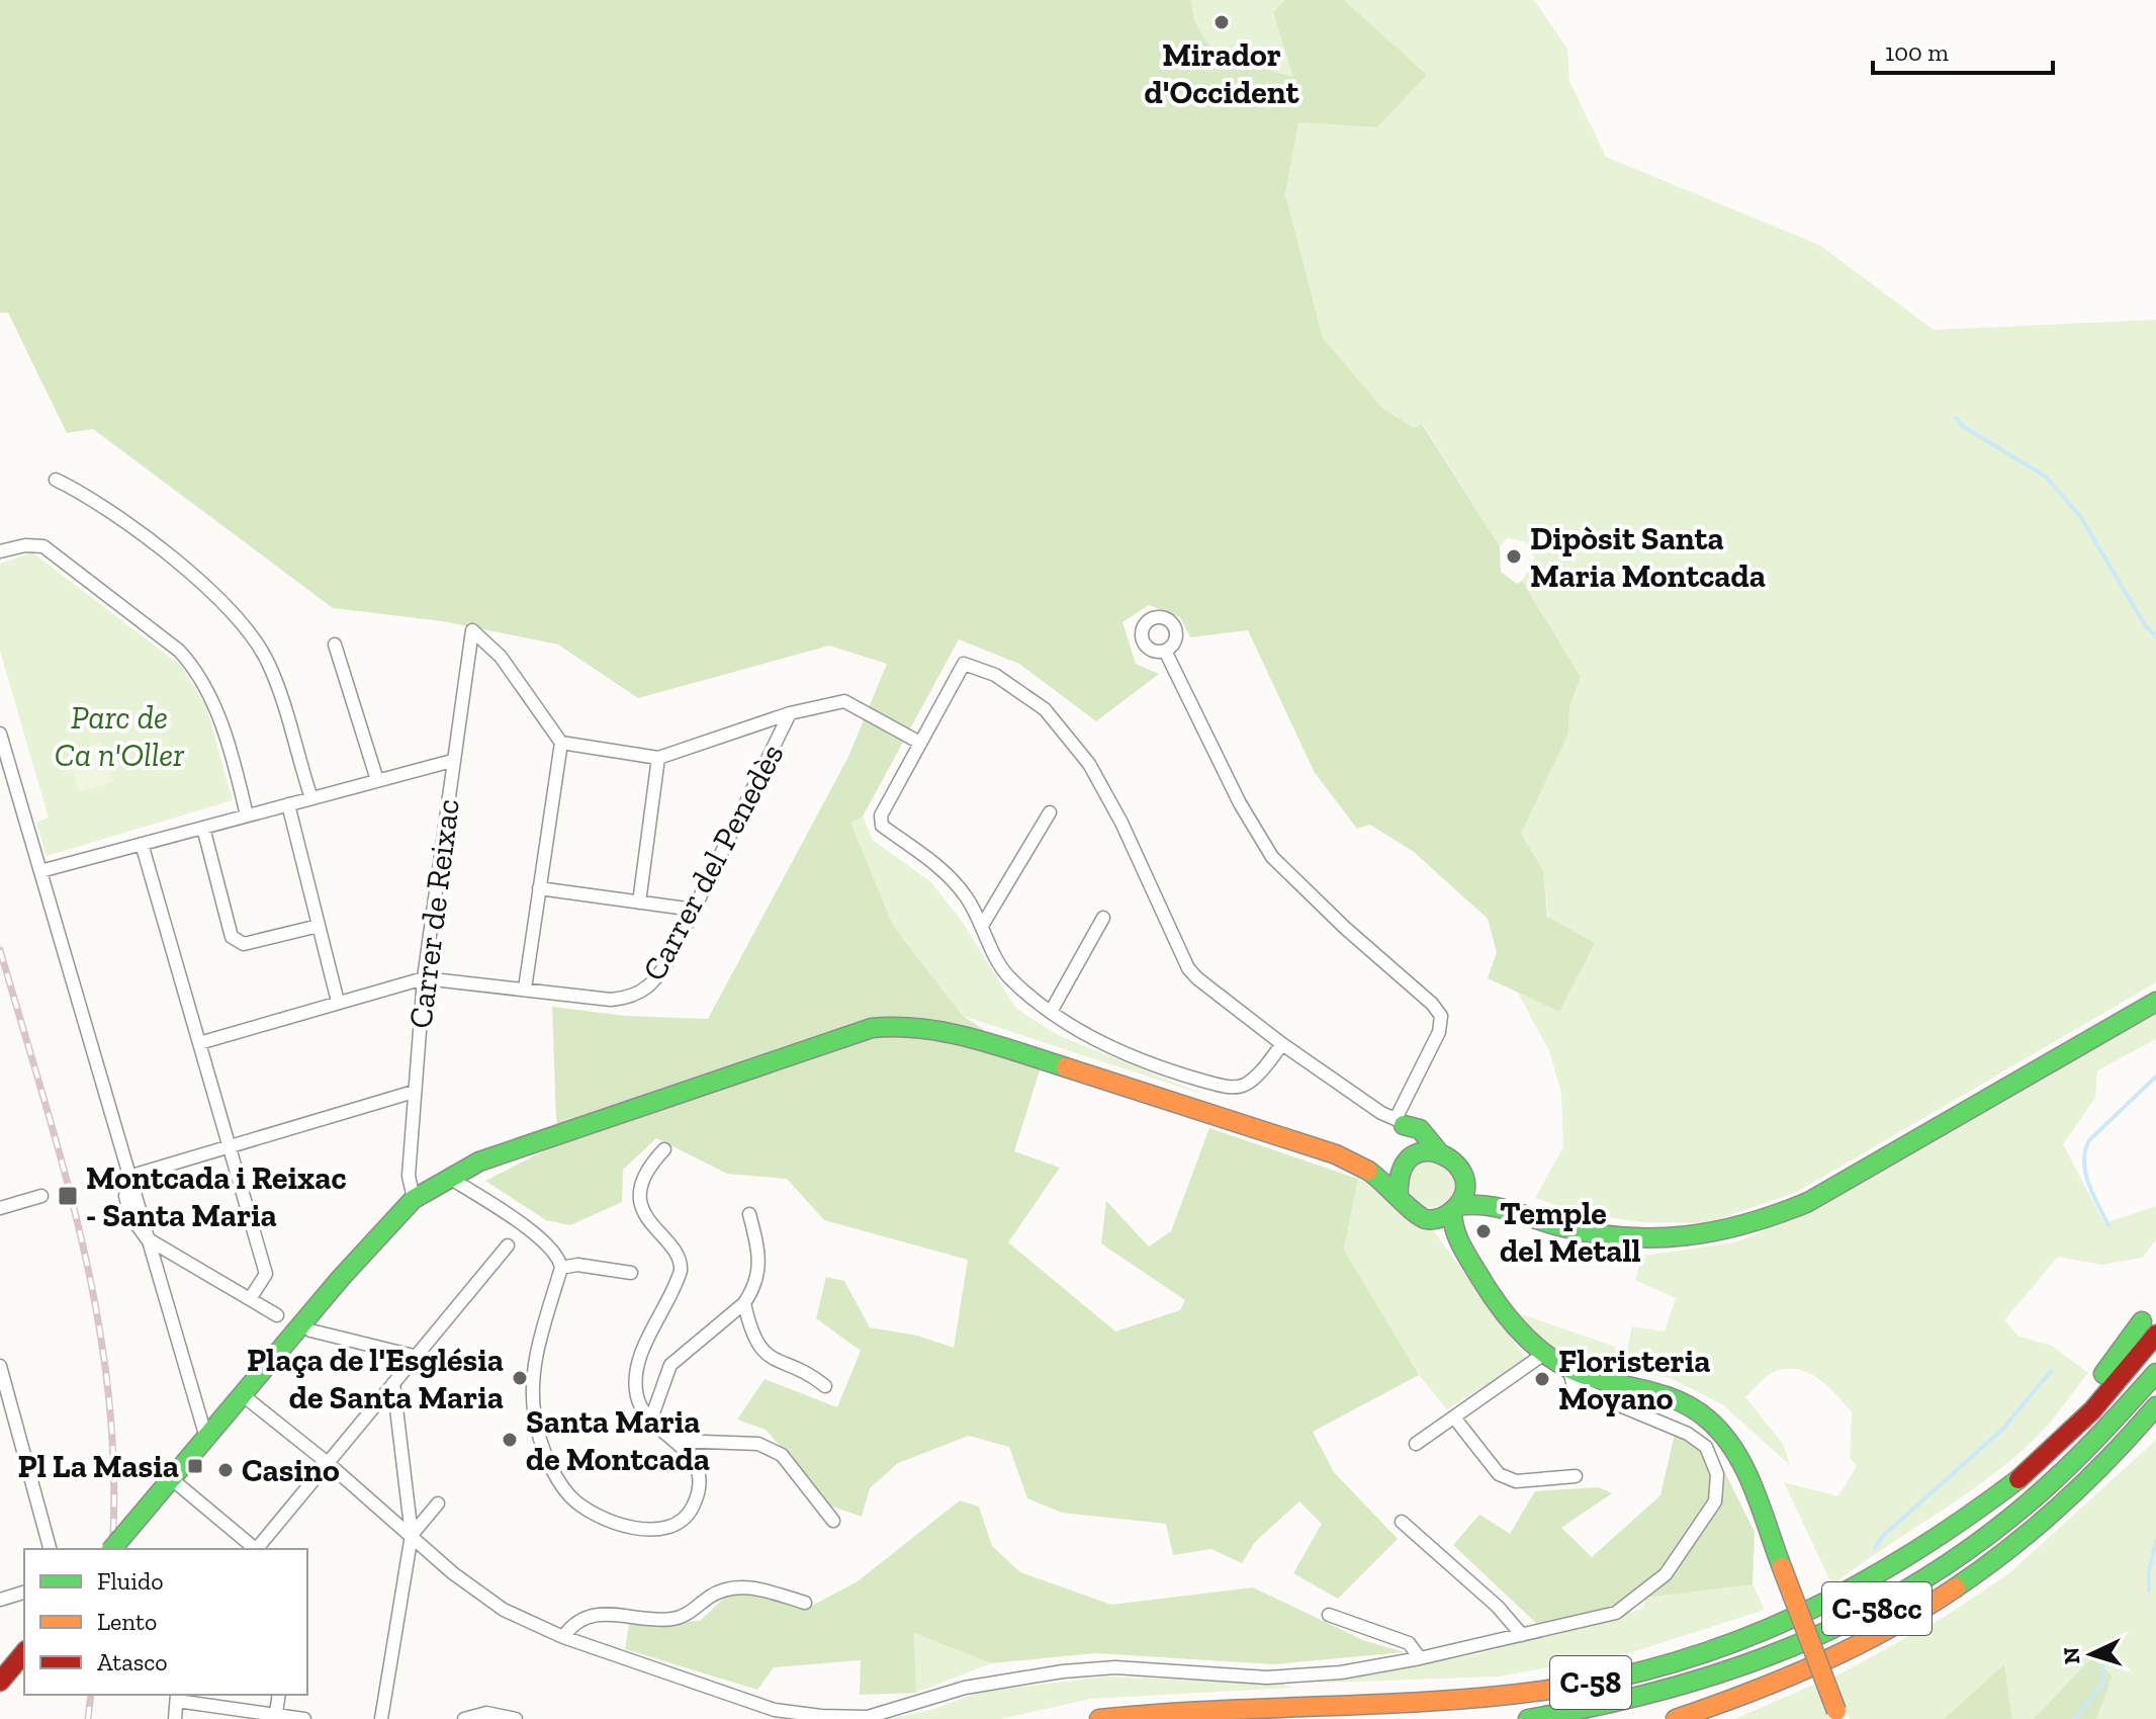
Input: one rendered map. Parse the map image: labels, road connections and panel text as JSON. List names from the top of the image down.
{
  "streets": {
    "main road": ["C-58cc", "C-58"],
    "street": ["Carrer del Penedès", "Carrer de Reixac"]
  },
  "crossings": [
    ["Carrer del Penedès", "Carrer de Reixac"]
  ],
  "parks": ["Parc de Ca n'Oller"],
  "places": {
    "other": [
      "Mirador d'Occident",
      "Dipòsit Santa Maria Montcada",
      "Temple del Metall",
      "Plaça de l'Església de Santa Maria",
      "Floristeria Moyano",
      "Santa Maria de Montcada",
      "Casino"
    ],
    "transit": ["Montcada i Reixac - Santa Maria", "Pl La Masia"]
  },
  "legend": ["Fluido", "Lento", "Atasco"],
  "scale_bar": "100 m",
  "north": "left"
}
